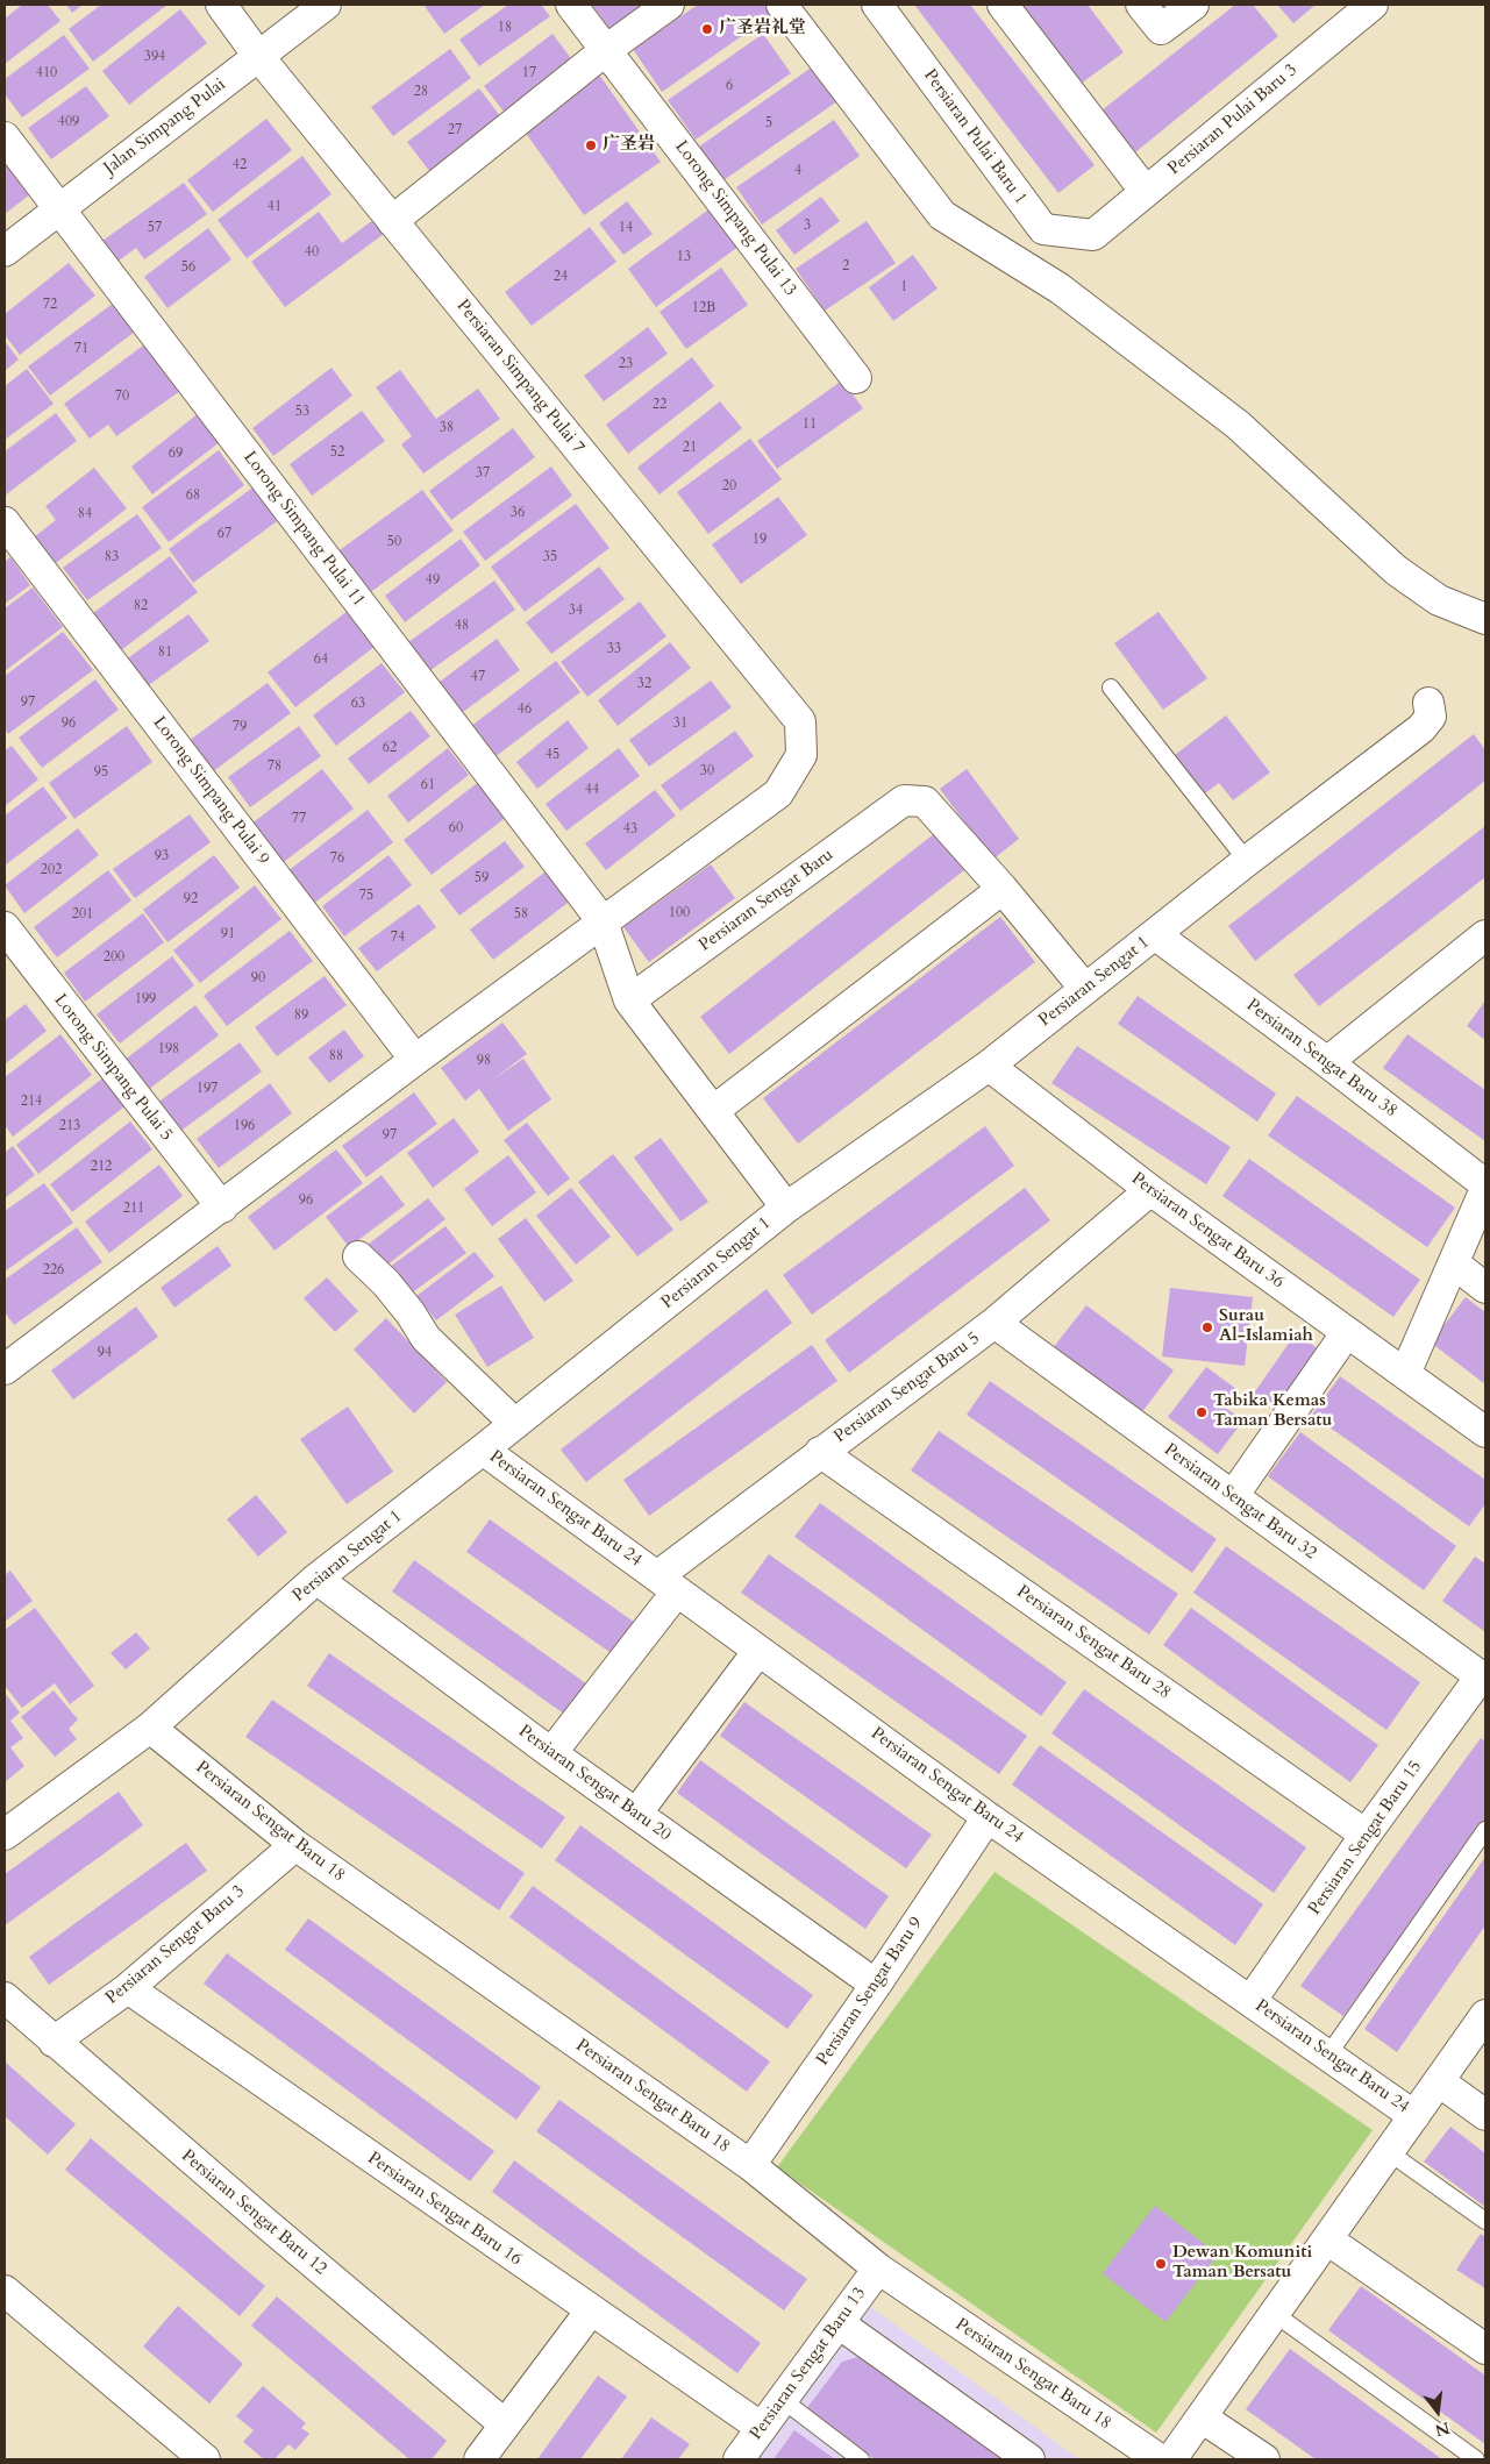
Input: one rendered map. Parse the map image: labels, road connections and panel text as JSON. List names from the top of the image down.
{
  "streets": {
    "street": [
      "Persiaran Pulai Baru 3",
      "Jalan Simpang Pulai",
      "Persiaran Pulai Baru 1",
      "Lorong Simpang Pulai 13",
      "Persiaran Simpang Pulai 7",
      "Lorong Simpang Pulai 11",
      "Lorong Simpang Pulai 9",
      "Persiaran Sengat Baru",
      "Persiaran Sengat 1",
      "Persiaran Sengat Baru 38",
      "Lorong Simpang Pulai 5",
      "Persiaran Sengat Baru 36",
      "Persiaran Sengat Baru 5",
      "Persiaran Sengat Baru 32",
      "Persiaran Sengat Baru 24",
      "Persiaran Sengat Baru 28",
      "Persiaran Sengat Baru 20",
      "Persiaran Sengat Baru 18",
      "Persiaran Sengat Baru 15",
      "Persiaran Sengat Baru 3",
      "Persiaran Sengat Baru 9",
      "Persiaran Sengat Baru 16",
      "Persiaran Sengat Baru 12",
      "Persiaran Sengat Baru 13"
    ]
  },
  "crossings": [
    ["Persiaran Pulai Baru 3", "Persiaran Pulai Baru 1"],
    ["Jalan Simpang Pulai", "Persiaran Simpang Pulai 7"],
    ["Jalan Simpang Pulai", "Lorong Simpang Pulai 11"],
    ["Persiaran Simpang Pulai 7", "Lorong Simpang Pulai 11"],
    ["Lorong Simpang Pulai 11", "Persiaran Sengat Baru"],
    ["Lorong Simpang Pulai 11", "Persiaran Sengat 1"],
    ["Persiaran Sengat 1", "Persiaran Sengat Baru 38"],
    ["Persiaran Sengat 1", "Persiaran Sengat Baru 36"],
    ["Persiaran Sengat 1", "Persiaran Sengat Baru 24"],
    ["Persiaran Sengat 1", "Persiaran Sengat Baru 20"],
    ["Persiaran Sengat 1", "Persiaran Sengat Baru 18"],
    ["Persiaran Sengat Baru 36", "Persiaran Sengat Baru 5"],
    ["Persiaran Sengat Baru 5", "Persiaran Sengat Baru 32"],
    ["Persiaran Sengat Baru 5", "Persiaran Sengat Baru 24"],
    ["Persiaran Sengat Baru 5", "Persiaran Sengat Baru 28"],
    ["Persiaran Sengat Baru 5", "Persiaran Sengat Baru 20"],
    ["Persiaran Sengat Baru 32", "Persiaran Sengat Baru 15"],
    ["Persiaran Sengat Baru 24", "Persiaran Sengat Baru 15"],
    ["Persiaran Sengat Baru 24", "Persiaran Sengat Baru 9"],
    ["Persiaran Sengat Baru 28", "Persiaran Sengat Baru 15"],
    ["Persiaran Sengat Baru 20", "Persiaran Sengat Baru 9"],
    ["Persiaran Sengat Baru 18", "Persiaran Sengat Baru 3"],
    ["Persiaran Sengat Baru 18", "Persiaran Sengat Baru 9"],
    ["Persiaran Sengat Baru 18", "Persiaran Sengat Baru 13"],
    ["Persiaran Sengat Baru 3", "Persiaran Sengat Baru 16"],
    ["Persiaran Sengat Baru 3", "Persiaran Sengat Baru 12"],
    ["Persiaran Sengat Baru 16", "Persiaran Sengat Baru 13"]
  ],
  "places": [
    "广圣岩礼堂",
    "广圣岩",
    "Surau Al-Islamiah",
    "Tabika Kemas Taman Bersatu",
    "Dewan Komuniti Taman Bersatu"
  ],
  "house_numbers": [
    "18",
    "394",
    "410",
    "17",
    "6",
    "28",
    "409",
    "5",
    "27",
    "42",
    "4",
    "41",
    "3",
    "57",
    "14",
    "40",
    "13",
    "2",
    "56",
    "24",
    "1",
    "72",
    "12B",
    "71",
    "23",
    "70",
    "22",
    "53",
    "11",
    "38",
    "21",
    "52",
    "69",
    "37",
    "20",
    "68",
    "36",
    "84",
    "67",
    "19",
    "50",
    "83",
    "35",
    "49",
    "82",
    "34",
    "48",
    "33",
    "81",
    "64",
    "47",
    "32",
    "97",
    "63",
    "46",
    "96",
    "31",
    "79",
    "62",
    "45",
    "78",
    "30",
    "95",
    "61",
    "44",
    "77",
    "60",
    "43",
    "93",
    "76",
    "202",
    "59",
    "75",
    "92",
    "100",
    "201",
    "58",
    "91",
    "74",
    "200",
    "90",
    "199",
    "89",
    "198",
    "88",
    "98",
    "197",
    "214",
    "213",
    "196",
    "97",
    "212",
    "96",
    "211",
    "226",
    "94"
  ],
  "north": "bottom"
}
